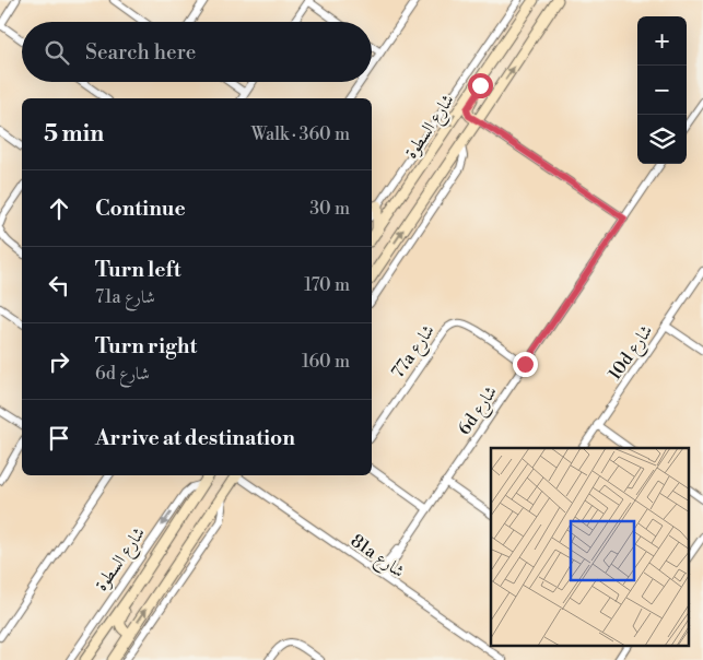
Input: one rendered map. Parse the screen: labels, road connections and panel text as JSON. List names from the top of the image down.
{
  "streets": {
    "main road": ["شارع السطوة"],
    "street": [
      "77a شارع",
      "10d شارع",
      "6d شارع",
      "81a شارع"
    ]
  },
  "crossings": [
    ["77a شارع", "6d شارع"],
    ["6d شارع", "81a شارع"]
  ],
  "page": {
    "map_buttons": ["+", "−"],
    "search": "Search here",
    "heading": ["5 min", "Walk · 360 m"],
    "list": [
      ["Continue", "30 m"],
      ["Turn left", "71a شارع", "170 m"],
      ["Turn right", "6d شارع", "160 m"],
      "Arrive at destination"
    ]
  }
}
